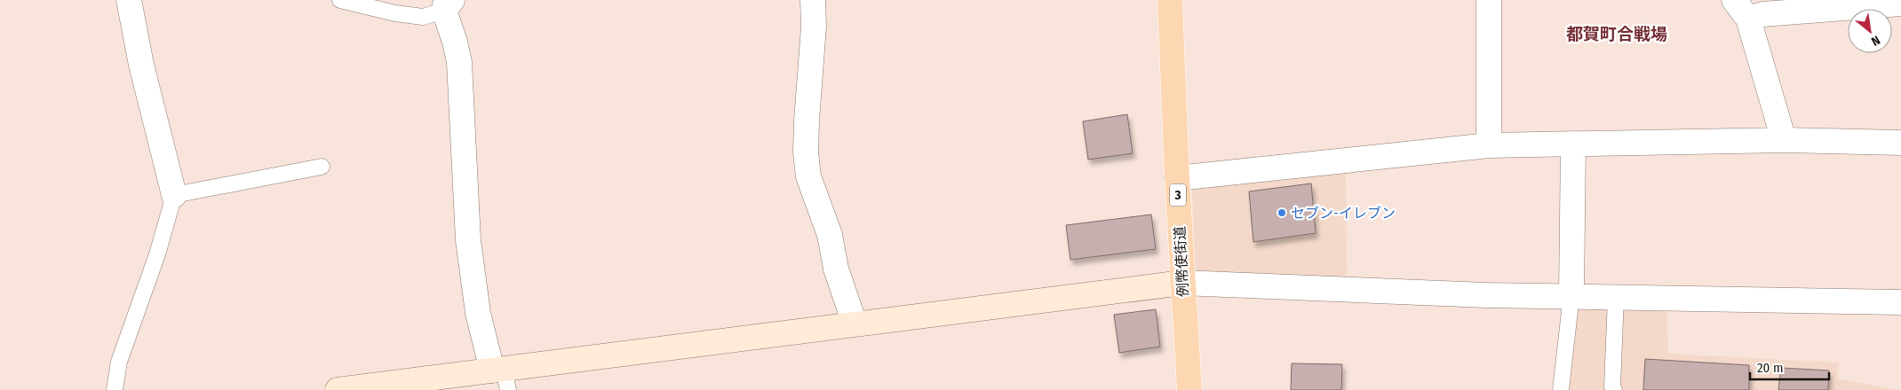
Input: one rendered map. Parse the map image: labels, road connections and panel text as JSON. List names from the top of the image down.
{
  "streets": {
    "main road": ["3", "例幣使街道"]
  },
  "districts": ["都賀町合戦場"],
  "places": ["セブン-イレブン"],
  "scale_bar": "20 m",
  "north": "bottom right"
}
